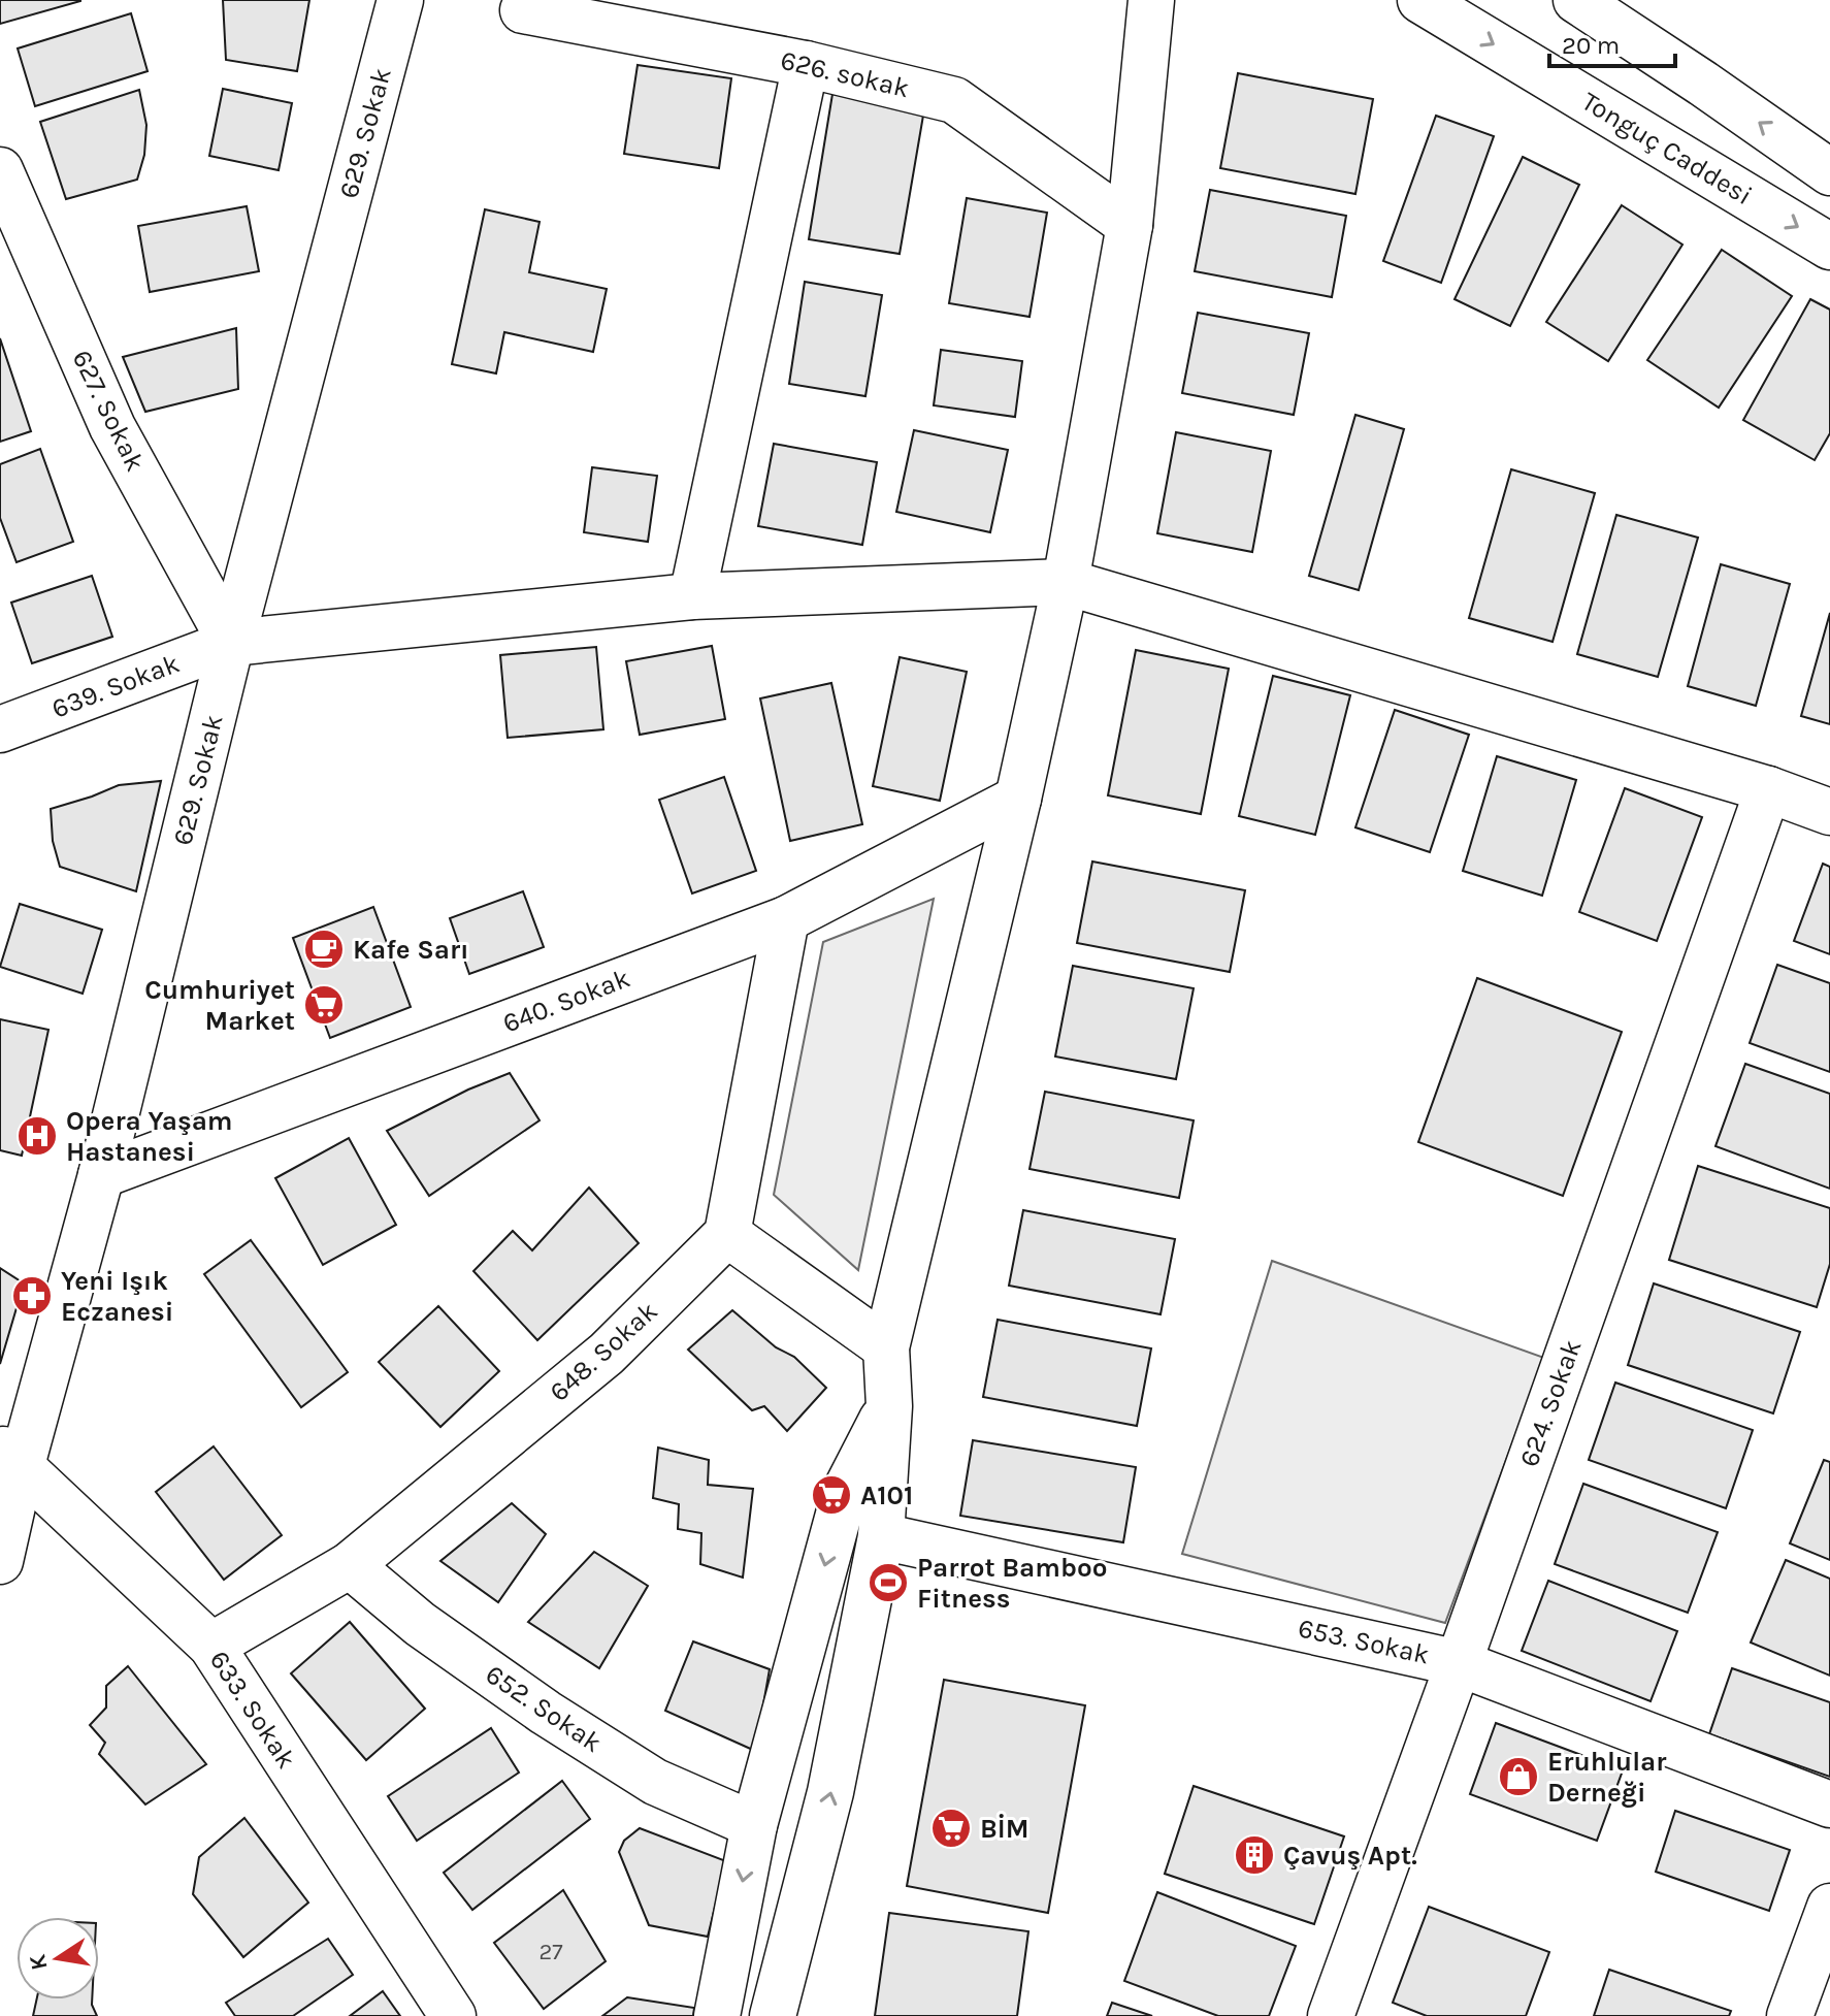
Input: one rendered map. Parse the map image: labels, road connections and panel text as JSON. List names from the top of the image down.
{
  "streets": {
    "street": [
      "626. sokak",
      "629. Sokak",
      "Tonguç Caddesi",
      "627. Sokak",
      "639. Sokak",
      "640. Sokak",
      "648. Sokak",
      "624. Sokak",
      "653. Sokak",
      "652. Sokak",
      "633. Sokak"
    ]
  },
  "crossings": [
    ["629. Sokak", "627. Sokak"],
    ["629. Sokak", "639. Sokak"],
    ["629. Sokak", "640. Sokak"],
    ["629. Sokak", "633. Sokak"],
    ["627. Sokak", "639. Sokak"],
    ["639. Sokak", "624. Sokak"],
    ["648. Sokak", "652. Sokak"],
    ["648. Sokak", "633. Sokak"],
    ["624. Sokak", "653. Sokak"]
  ],
  "places": {
    "cafe": ["Kafe Sarı"],
    "supermarket": ["Cumhuriyet Market", "A101", "BİM"],
    "hospital": ["Opera Yaşam Hastanesi"],
    "pharmacy": ["Yeni Işık Eczanesi"],
    "sports": ["Parrot Bamboo Fitness"],
    "shop": ["Eruhlular Derneği"],
    "building": ["Çavuş Apt."]
  },
  "house_numbers": ["27"],
  "scale_bar": "20 m",
  "north": "left"
}
